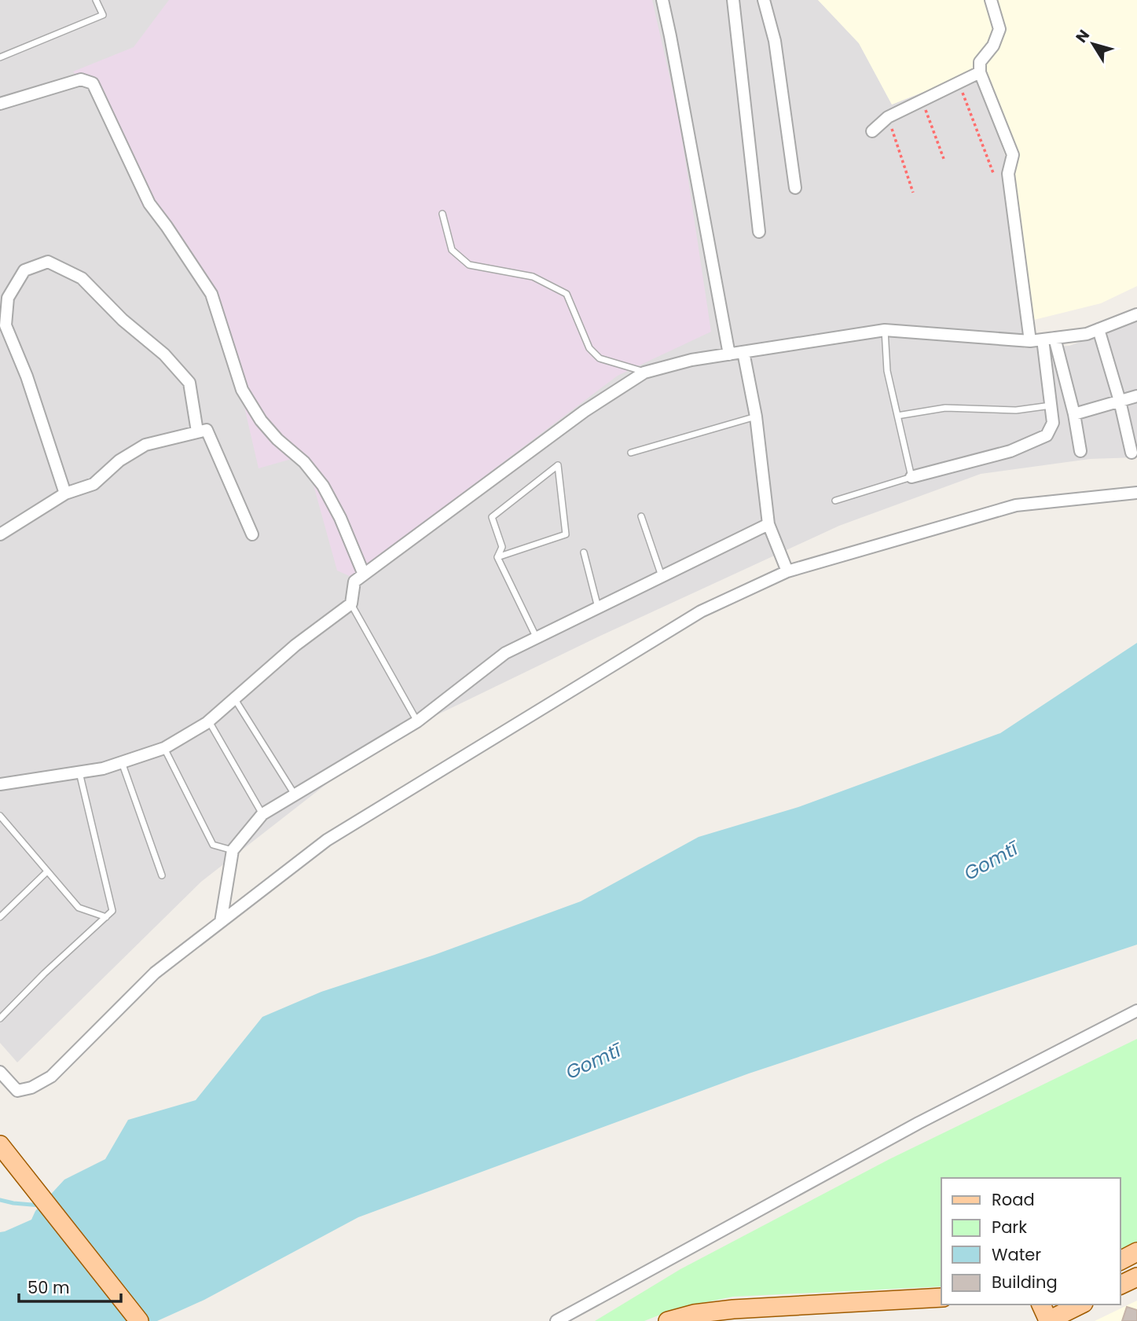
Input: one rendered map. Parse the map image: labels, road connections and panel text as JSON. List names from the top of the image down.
{
  "water": ["Gomtī"],
  "legend": [
    "Road",
    "Park",
    "Water",
    "Building"
  ],
  "scale_bar": "50 m",
  "north": "top left"
}
